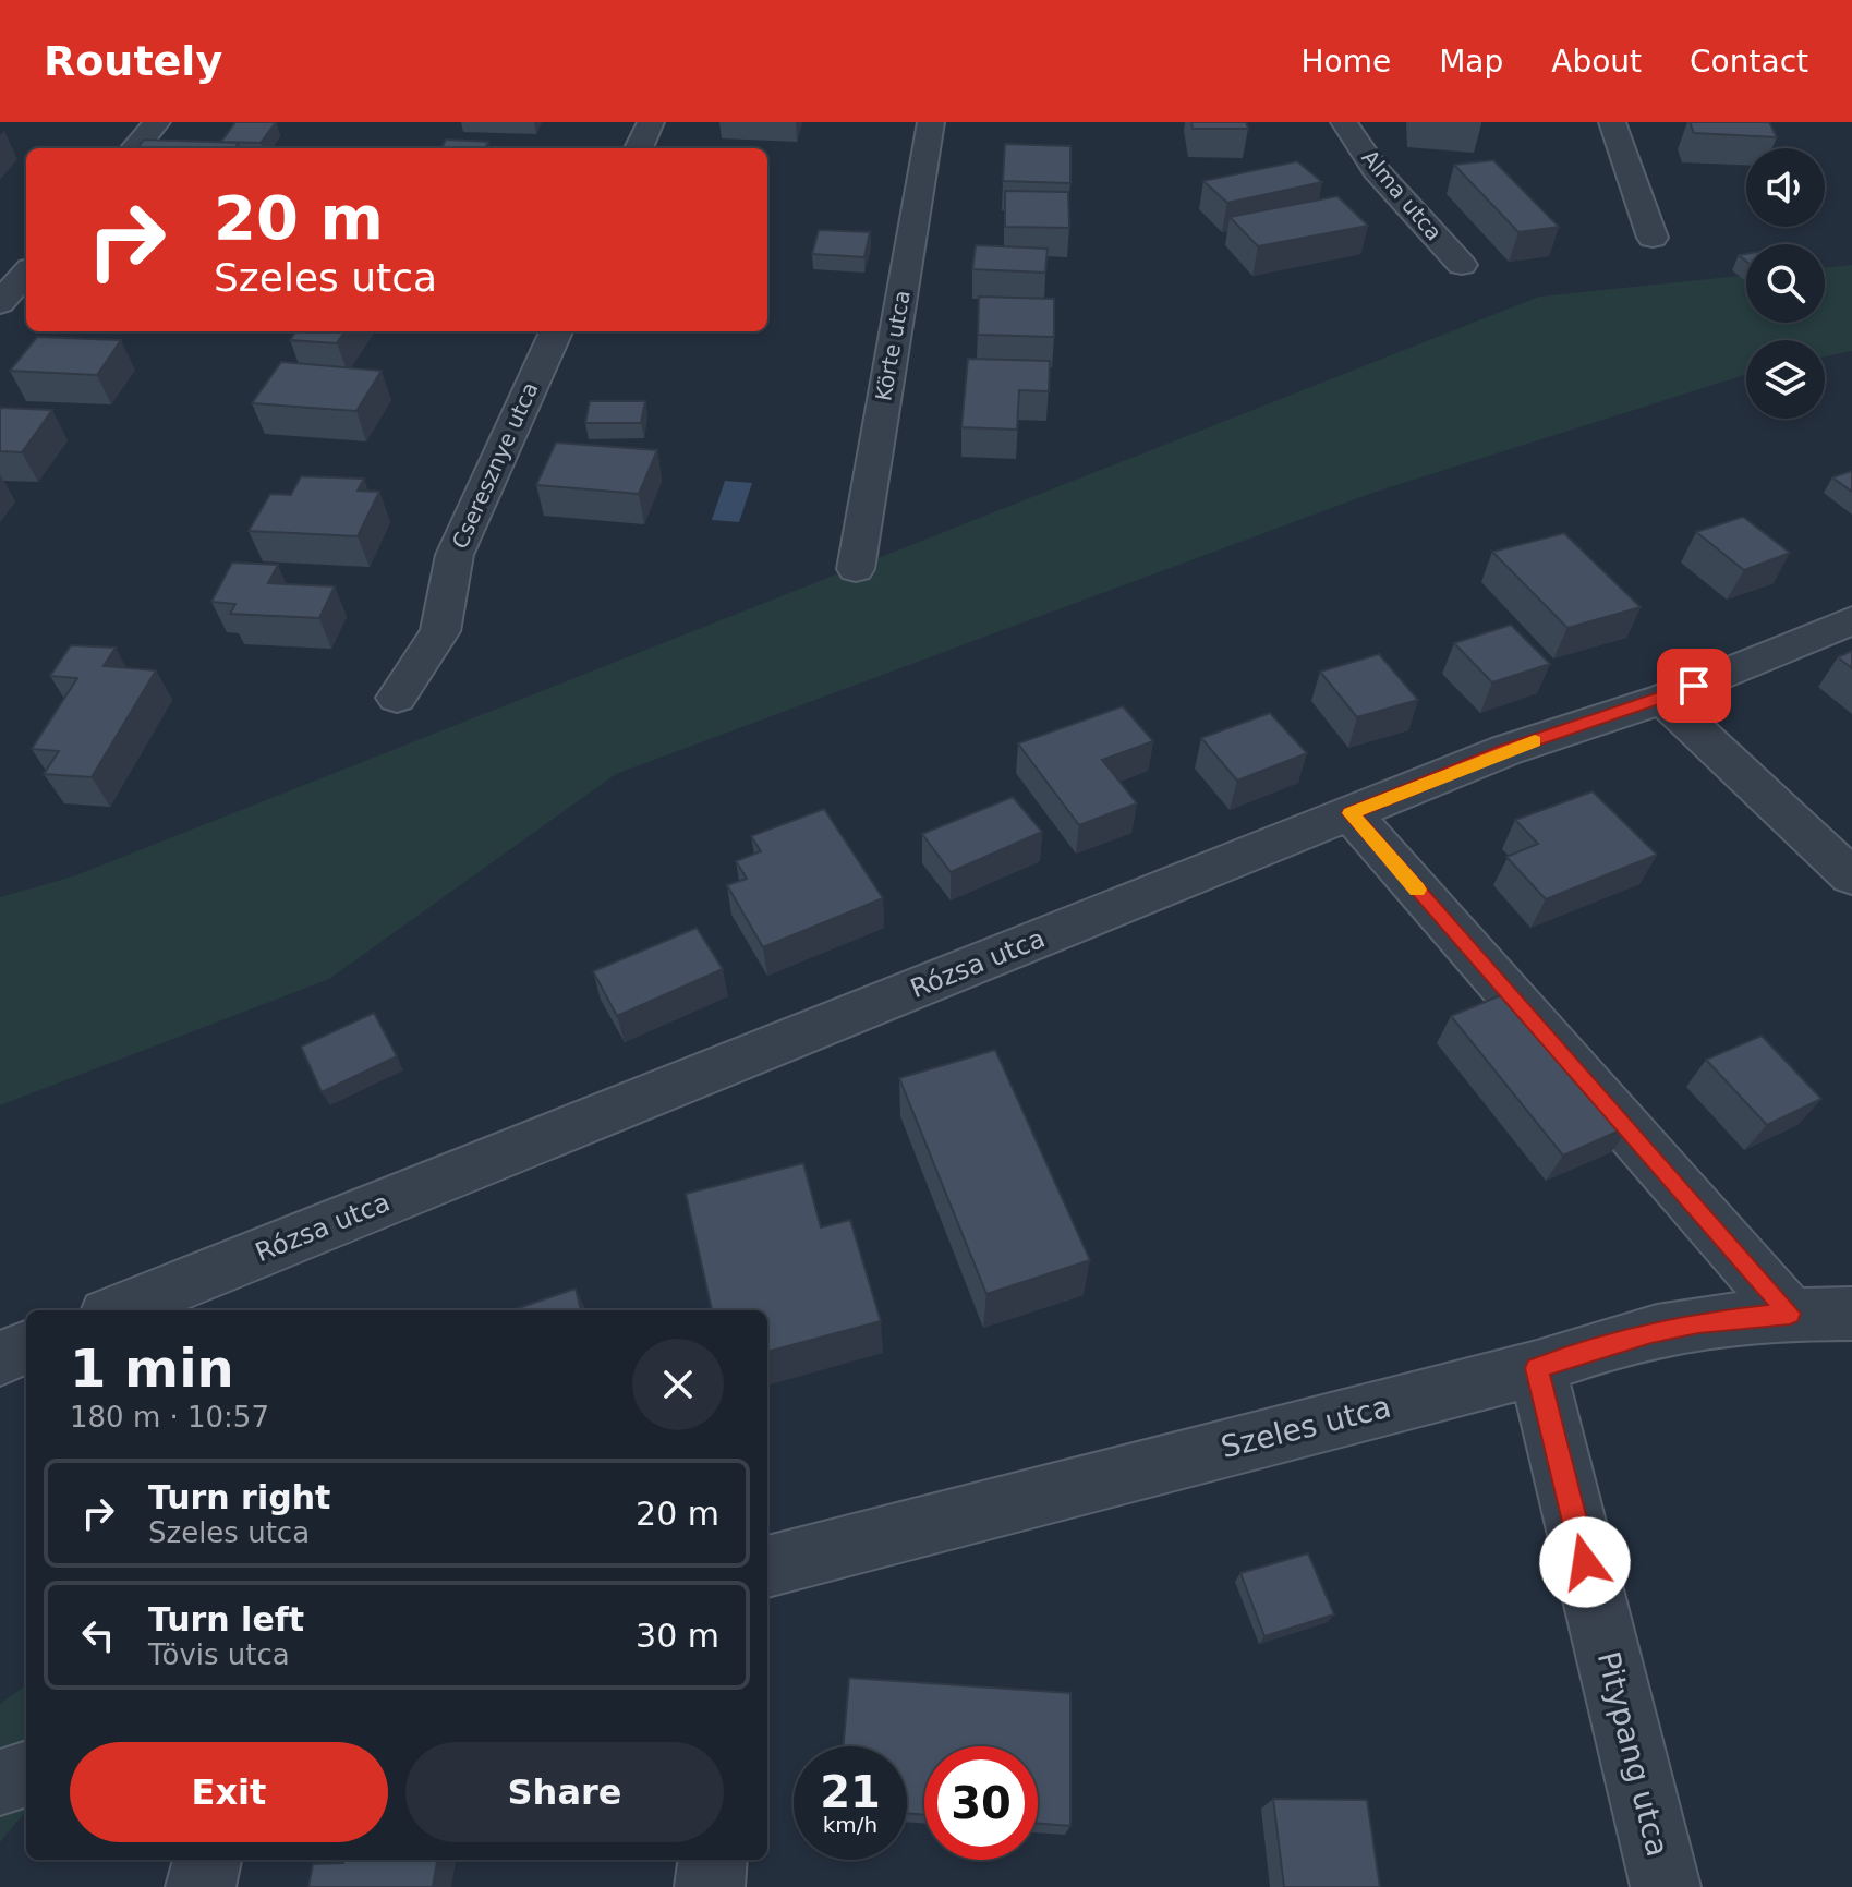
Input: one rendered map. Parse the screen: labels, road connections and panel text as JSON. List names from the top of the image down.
{
  "streets": {
    "street": [
      "Alma utca",
      "Körte utca",
      "Cseresznye utca",
      "Rózsa utca",
      "Szeles utca",
      "Pitypang utca"
    ]
  },
  "crossings": [
    ["Szeles utca", "Pitypang utca"]
  ],
  "page": {
    "header": "Routely",
    "nav": [
      "Home",
      "Map",
      "About",
      "Contact"
    ],
    "turn": ["20 m", "Szeles utca"],
    "heading": ["1 min", "180 m · 10:57"],
    "list": [
      {
        "name": "Turn right",
        "note": "Szeles utca",
        "value": "20 m"
      },
      {
        "name": "Turn left",
        "note": "Tövis utca",
        "value": "30 m"
      }
    ],
    "buttons": ["Exit", "Share"],
    "speed": "21 km/h",
    "limit": "30"
  }
}
